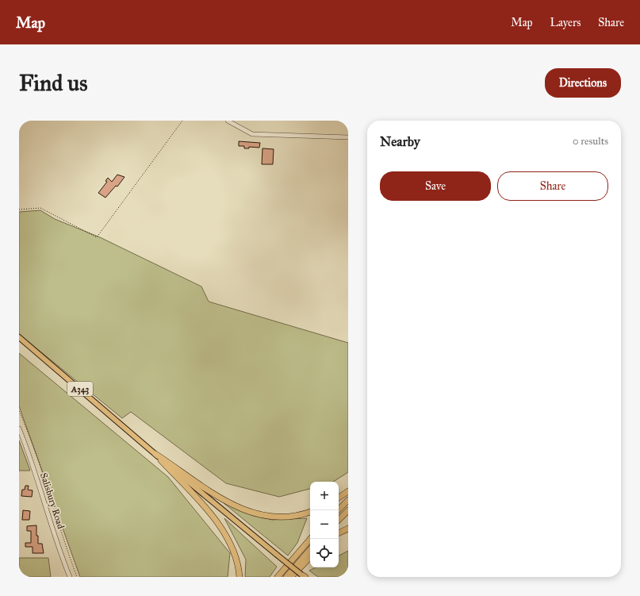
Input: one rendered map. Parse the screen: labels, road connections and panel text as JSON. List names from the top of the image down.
{
  "streets": {
    "main road": ["A343"],
    "street": ["Salisbury Road"]
  },
  "page": {
    "header": "Map",
    "nav": ["Map", "Layers", "Share"],
    "buttons": [
      "Directions",
      ["Save", "Share"]
    ],
    "title": "Find us",
    "heading": ["Nearby", "0 results"],
    "map_buttons": ["+", "−"]
  }
}
